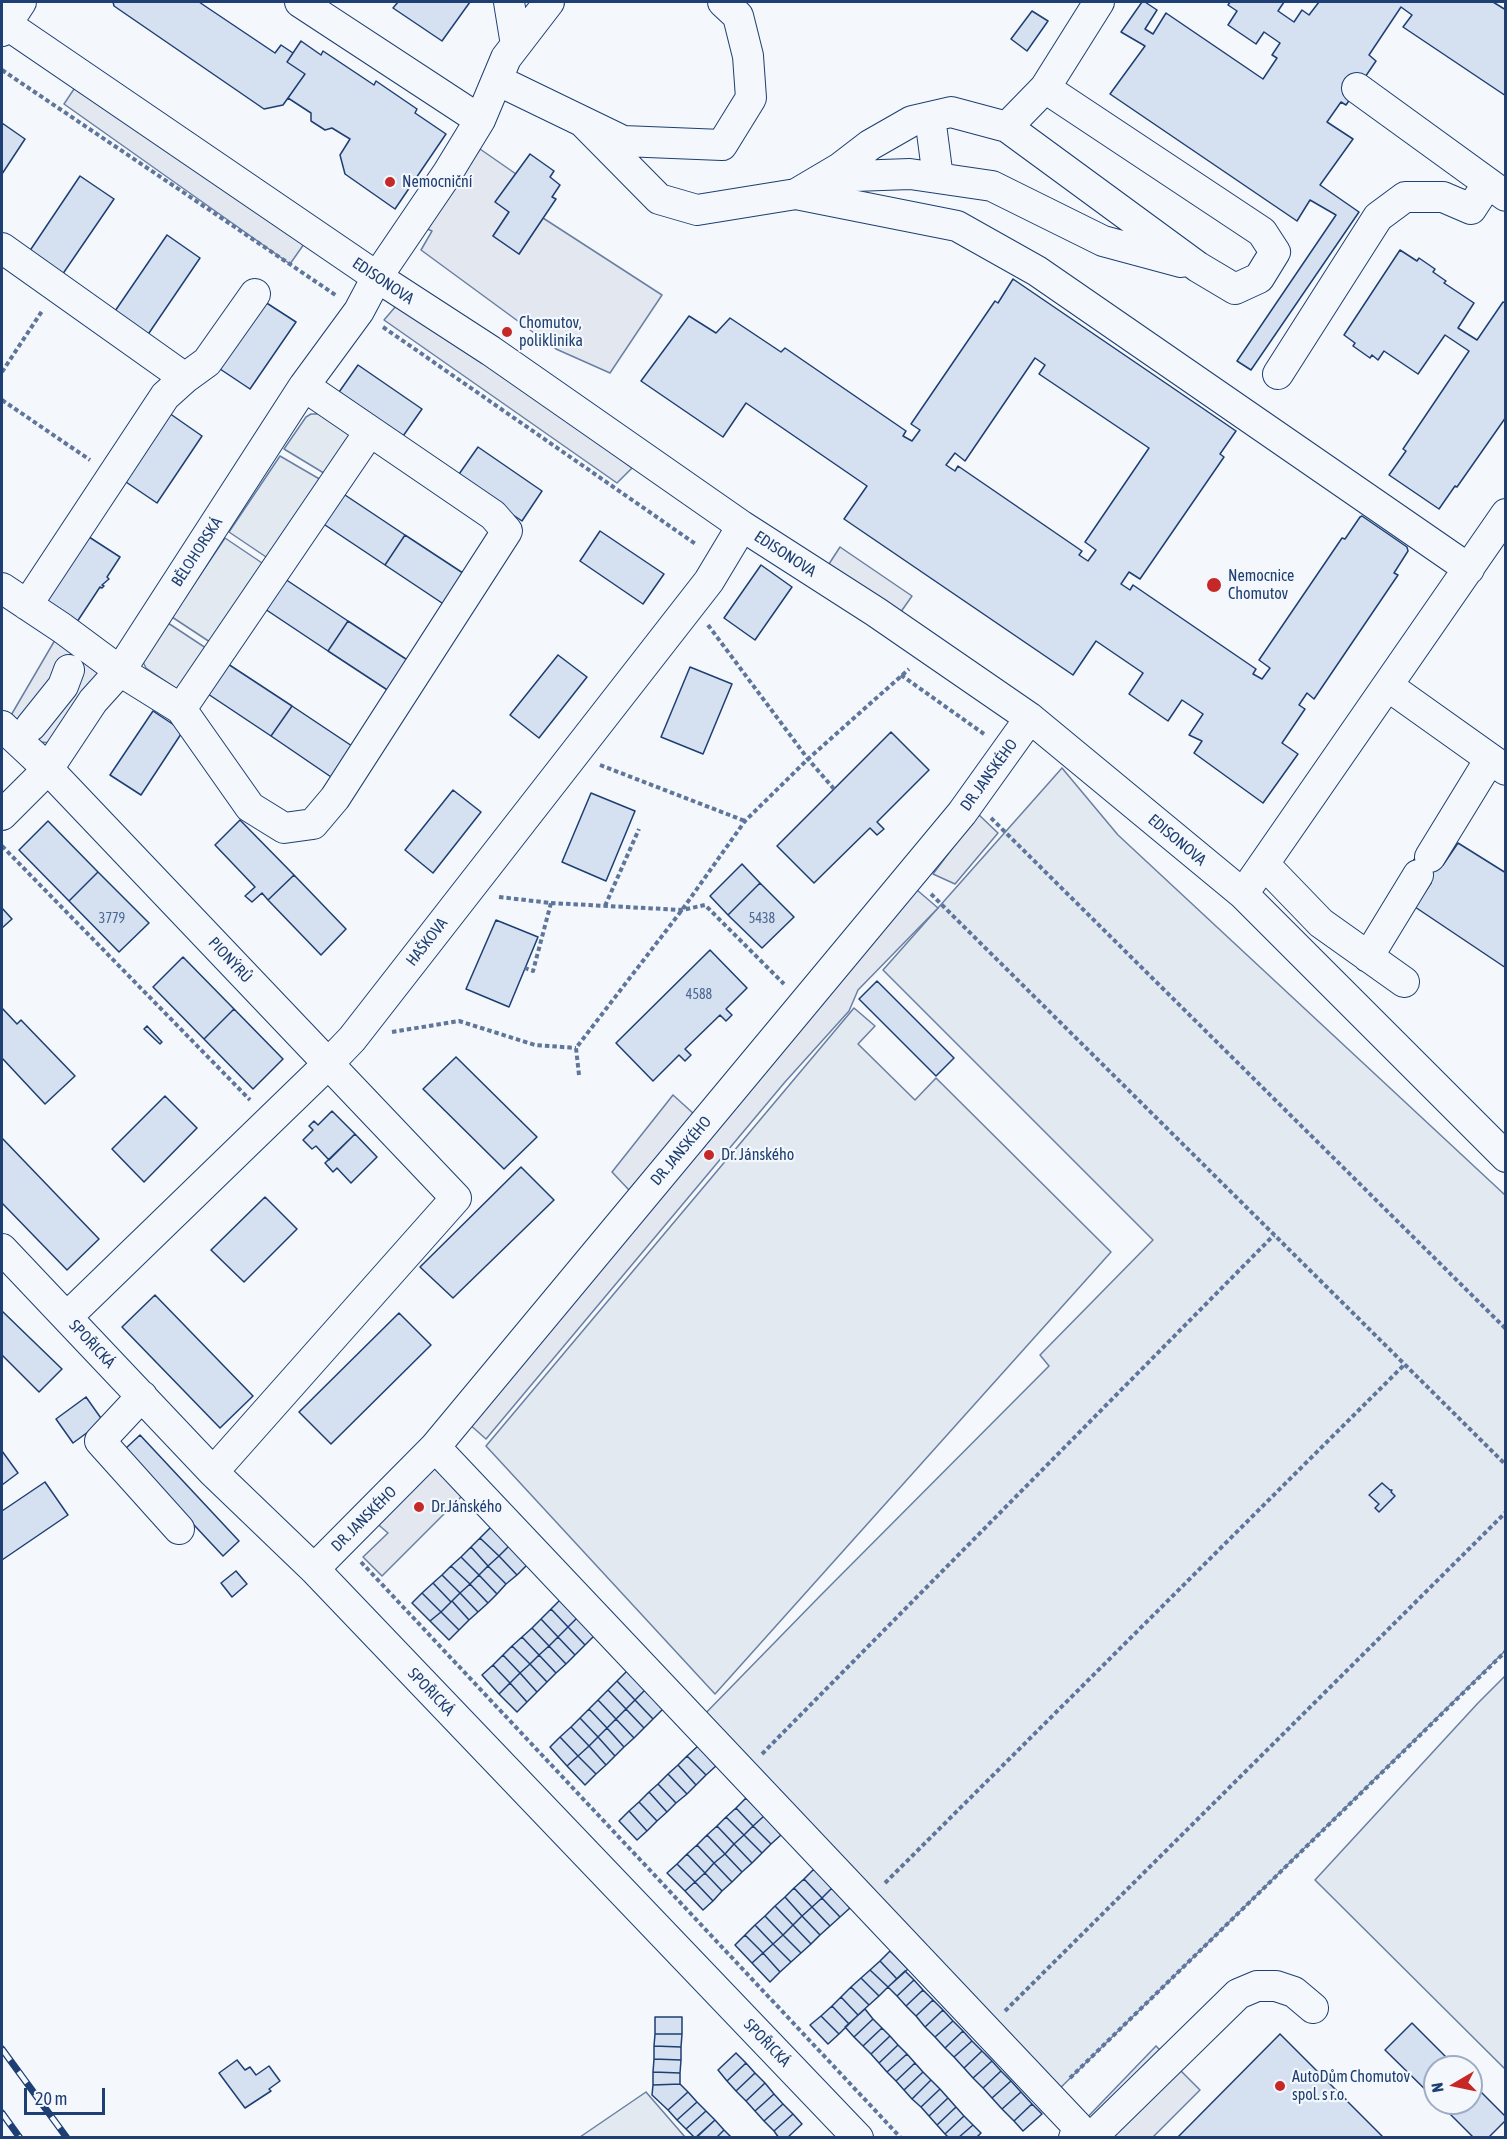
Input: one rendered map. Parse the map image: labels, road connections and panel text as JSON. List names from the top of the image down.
{
  "streets": {
    "street": [
      "EDISONOVA",
      "BĚLOHORSKÁ",
      "DR. JANSKÉHO",
      "HAŠKOVA",
      "PIONÝRŮ",
      "SPOŘICKÁ"
    ]
  },
  "crossings": [
    ["EDISONOVA", "BĚLOHORSKÁ"],
    ["EDISONOVA", "DR. JANSKÉHO"],
    ["EDISONOVA", "HAŠKOVA"],
    ["BĚLOHORSKÁ", "PIONÝRŮ"],
    ["DR. JANSKÉHO", "SPOŘICKÁ"],
    ["HAŠKOVA", "PIONÝRŮ"],
    ["HAŠKOVA", "SPOŘICKÁ"],
    ["PIONÝRŮ", "SPOŘICKÁ"]
  ],
  "places": [
    "Nemocniční",
    "Chomutov, poliklinika",
    "Nemocnice Chomutov",
    "Dr. Jánského",
    "Dr.Jánského",
    "AutoDům Chomutov spol. s r.o."
  ],
  "house_numbers": ["3779", "5438", "4588"],
  "scale_bar": "20 m",
  "north": "left"
}
